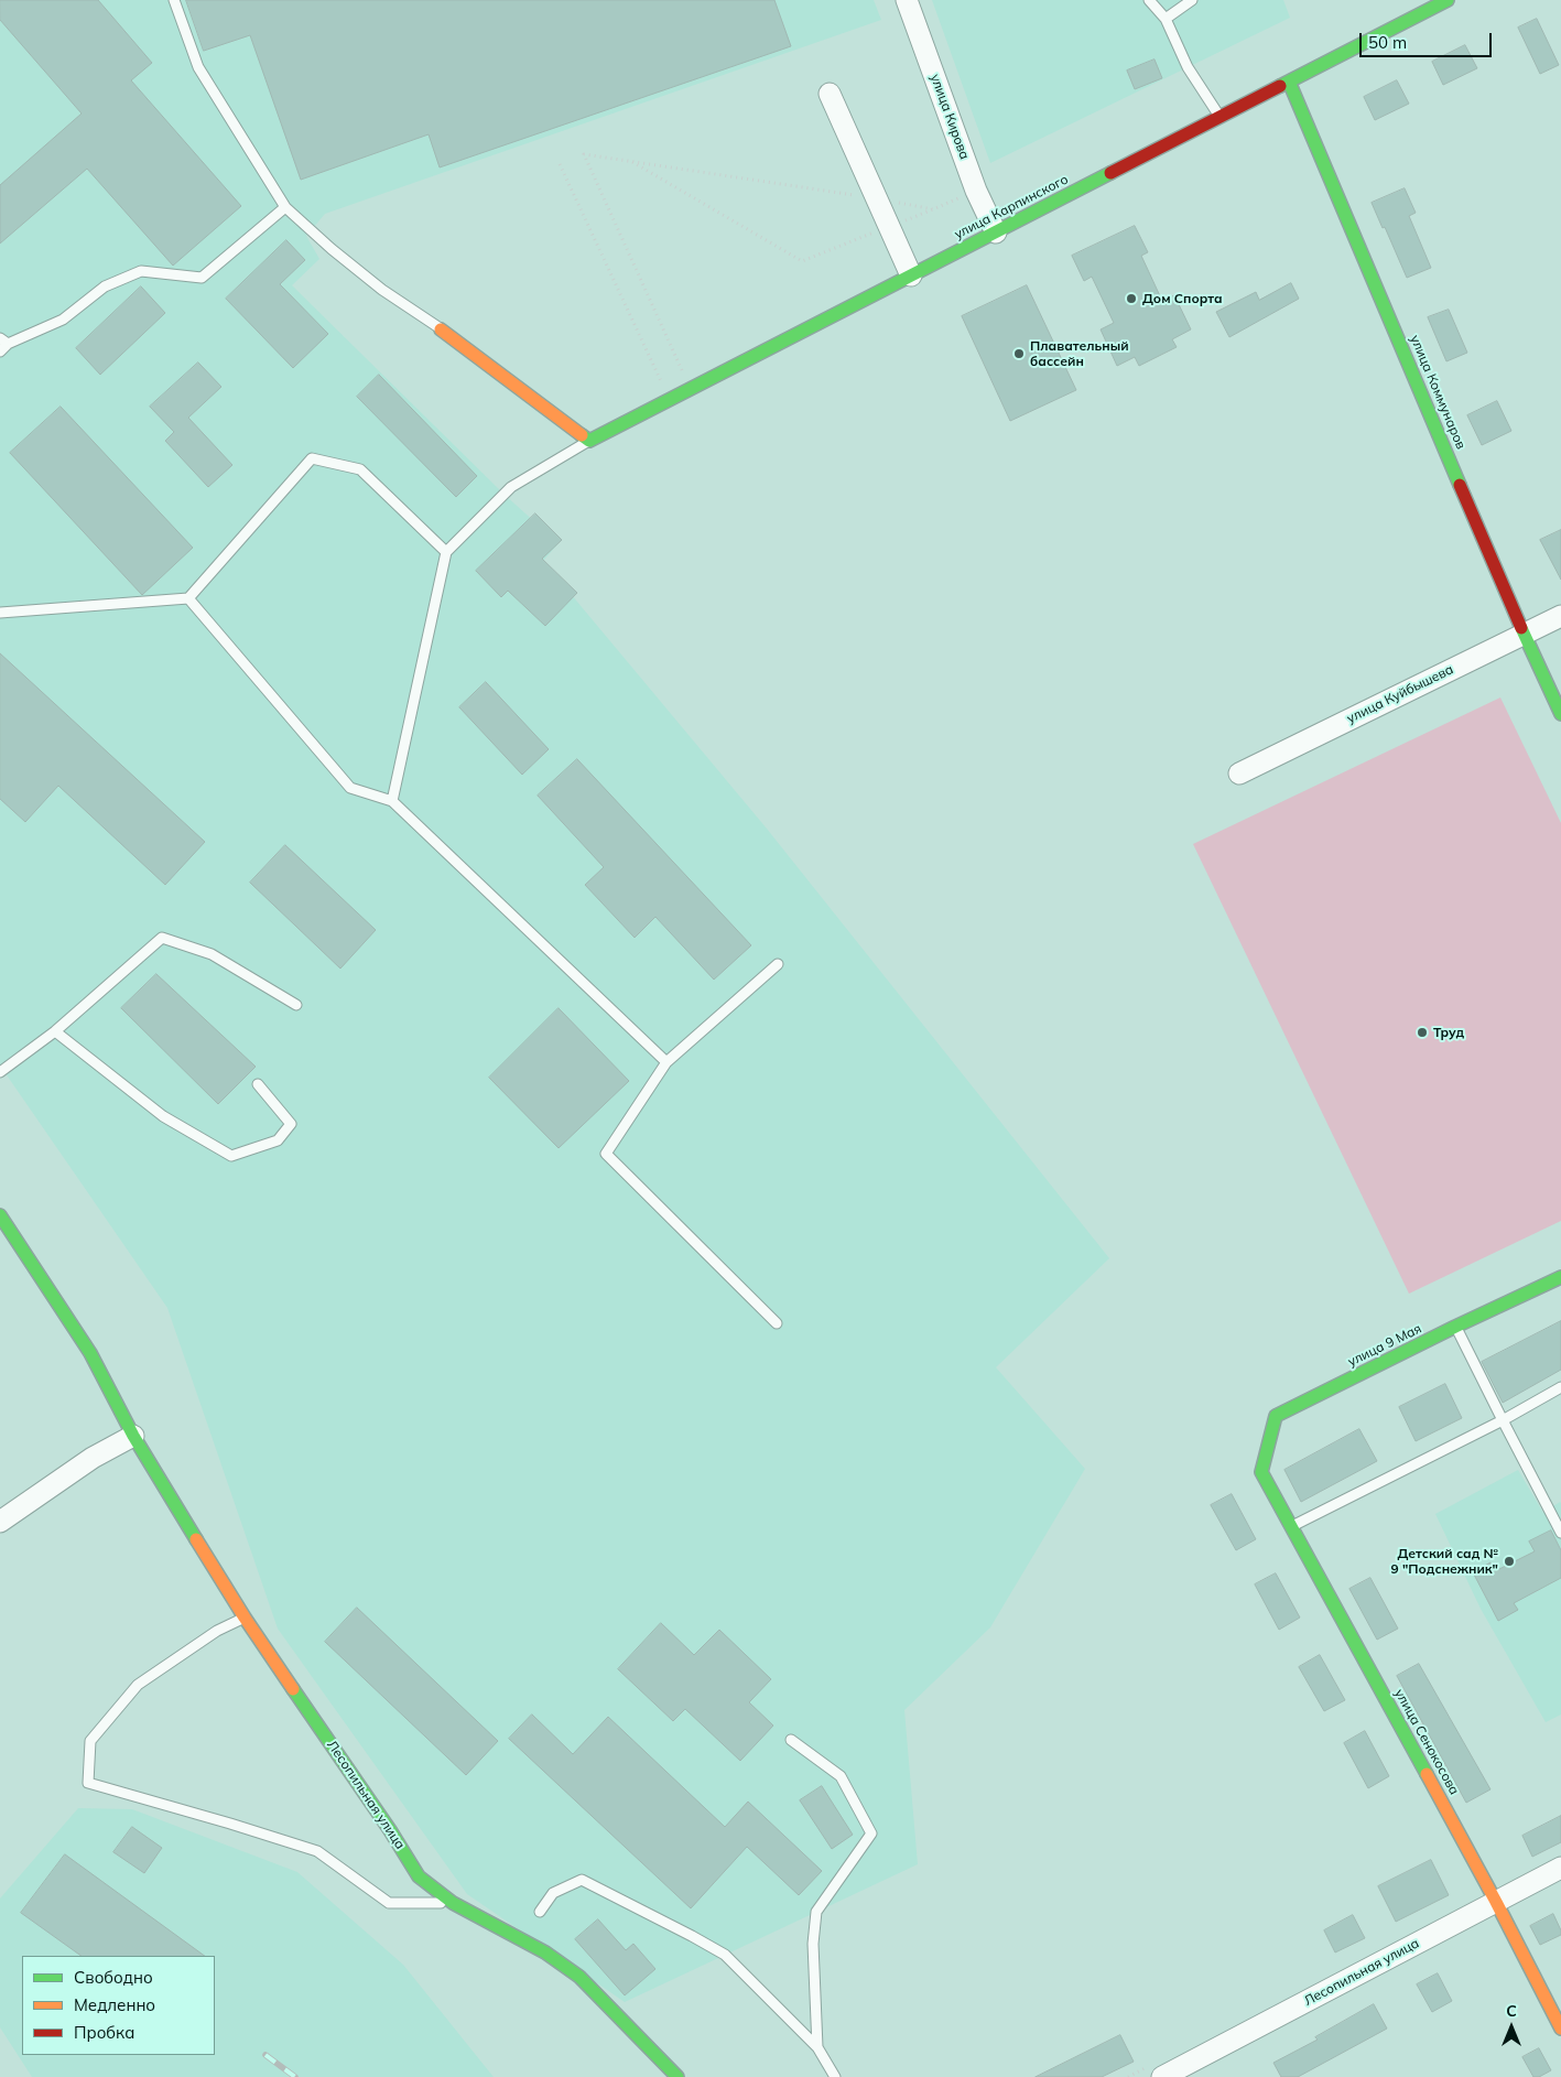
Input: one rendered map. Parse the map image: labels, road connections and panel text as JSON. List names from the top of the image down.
{
  "streets": {
    "street": [
      "улица Кирова",
      "улица Карпинского",
      "улица Коммунаров",
      "улица Куйбышева",
      "улица 9 Мая",
      "улица Сенокосова",
      "Лесопильная улица"
    ]
  },
  "crossings": [
    ["улица Кирова", "улица Карпинского"],
    ["улица Карпинского", "улица Коммунаров"],
    ["улица Коммунаров", "улица Куйбышева"],
    ["улица 9 Мая", "улица Сенокосова"],
    ["улица Сенокосова", "Лесопильная улица"]
  ],
  "places": [
    "Дом Спорта",
    "Плавательный бассейн",
    "Труд",
    "Детский сад № 9 \"Подснежник\""
  ],
  "legend": ["Свободно", "Медленно", "Пробка"],
  "scale_bar": "50 m",
  "north": "top"
}
